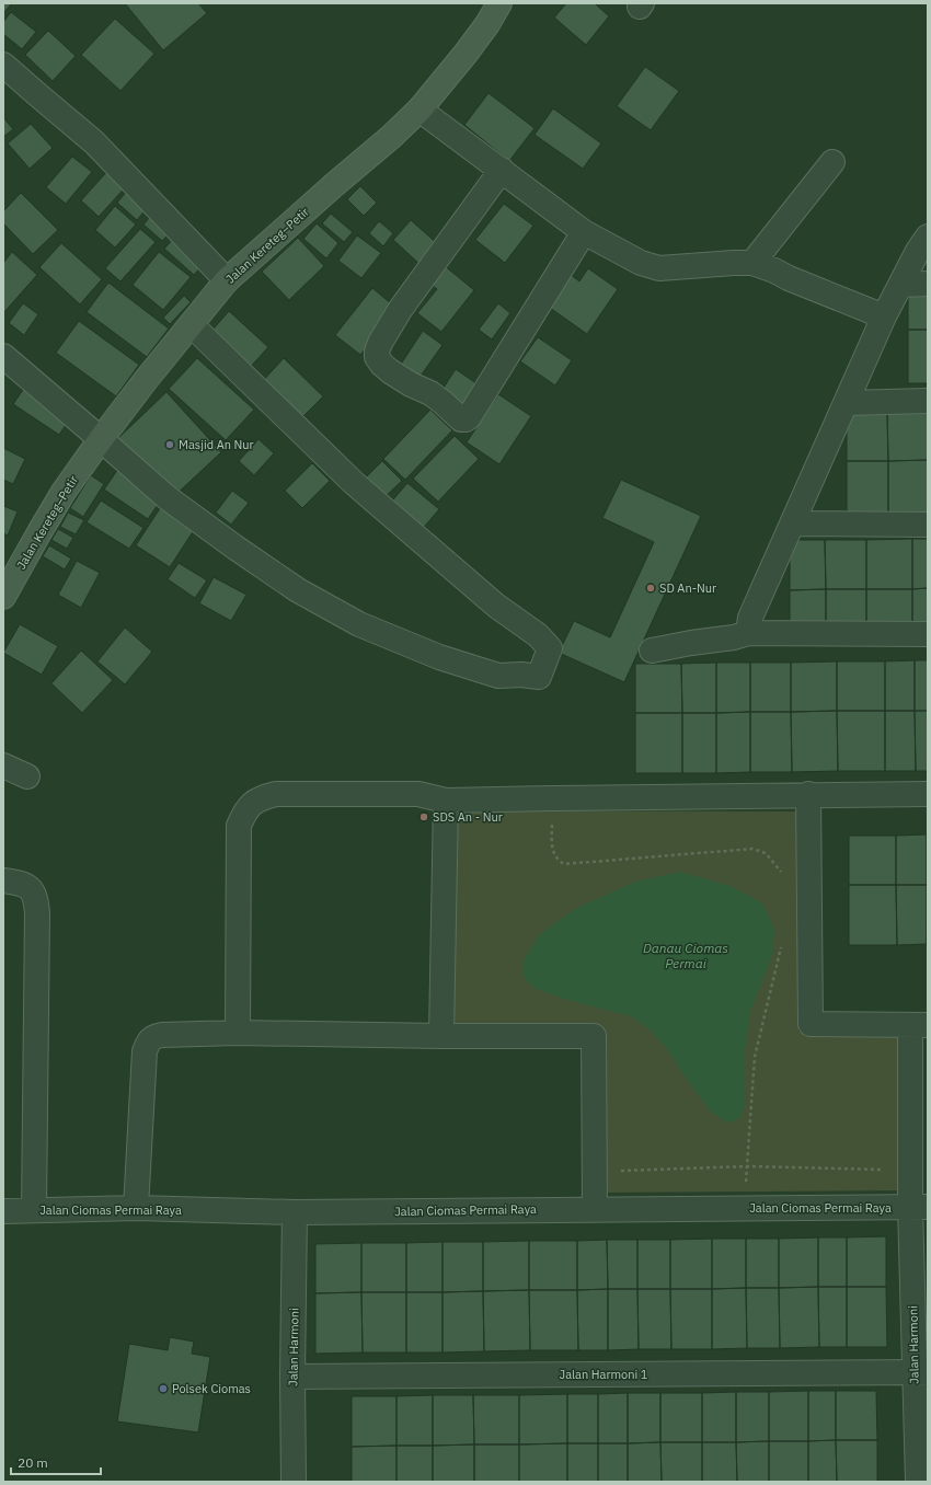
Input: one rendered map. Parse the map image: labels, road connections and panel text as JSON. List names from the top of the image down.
{
  "streets": {
    "street": [
      "Jalan Kereteg–Petir",
      "Jalan Ciomas Permai Raya",
      "Jalan Harmoni",
      "Jalan Harmoni 1"
    ]
  },
  "crossings": [
    ["Jalan Ciomas Permai Raya", "Jalan Harmoni"],
    ["Jalan Harmoni", "Jalan Harmoni 1"]
  ],
  "water": ["Danau Ciomas Permai"],
  "places": [
    "Masjid An Nur",
    "SD An-Nur",
    "SDS An - Nur",
    "Polsek Ciomas"
  ],
  "scale_bar": "20 m"
}
